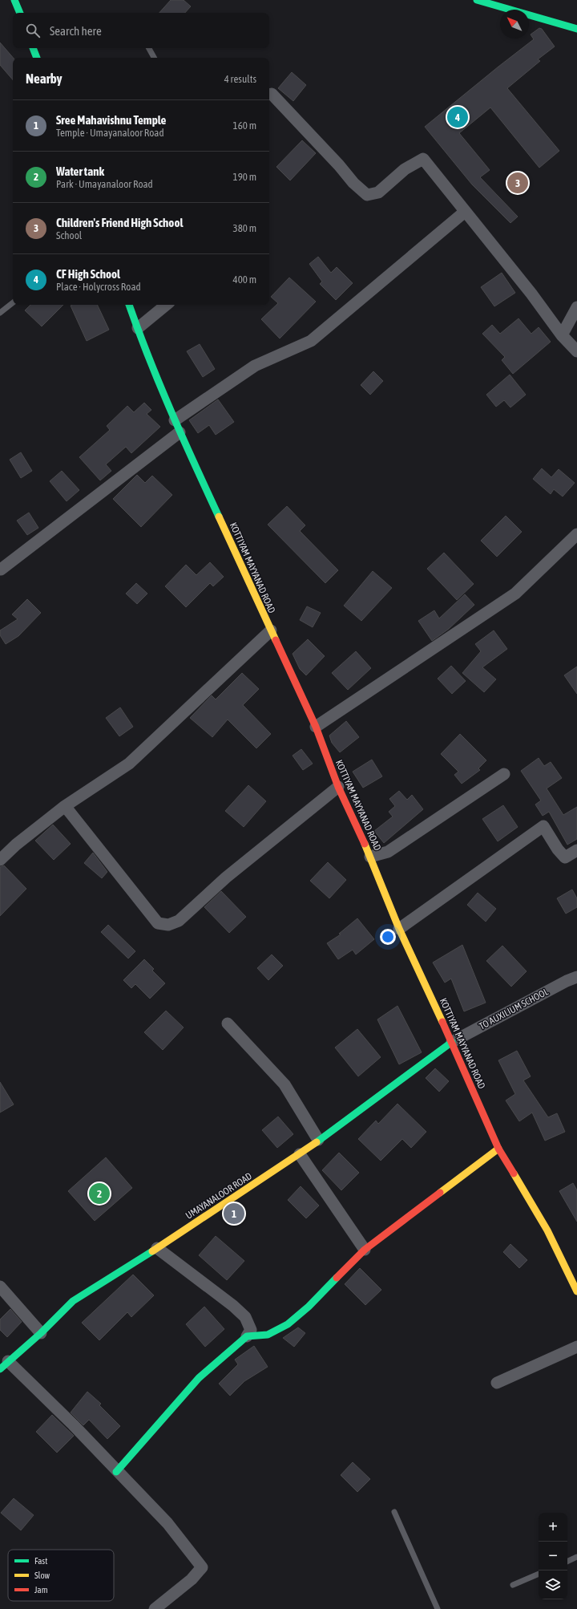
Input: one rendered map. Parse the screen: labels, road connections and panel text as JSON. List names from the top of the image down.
{
  "streets": {
    "main road": ["KOTTIYAM MAYYANAD ROAD", "UMAYANALOOR ROAD"],
    "street": ["TO AUXILIUM SCHOOL"]
  },
  "crossings": [
    ["KOTTIYAM MAYYANAD ROAD", "TO AUXILIUM SCHOOL"],
    ["KOTTIYAM MAYYANAD ROAD", "UMAYANALOOR ROAD"],
    ["TO AUXILIUM SCHOOL", "UMAYANALOOR ROAD"]
  ],
  "legend": ["Fast", "Slow", "Jam"],
  "north": "top left",
  "page": {
    "search": "Search here",
    "heading": ["Nearby", "4 results"],
    "list": [
      {
        "mark": "1",
        "name": "Sree Mahavishnu Temple",
        "note": "Temple · Umayanaloor Road",
        "value": "160 m"
      },
      {
        "mark": "2",
        "name": "Water tank",
        "note": "Park · Umayanaloor Road",
        "value": "190 m"
      },
      {
        "mark": "3",
        "name": "Children's Friend High School",
        "note": "School",
        "value": "380 m"
      },
      {
        "mark": "4",
        "name": "CF High School",
        "note": "Place · Holycross Road",
        "value": "400 m"
      }
    ],
    "pins": [
      "4",
      "3",
      "2",
      "1"
    ],
    "map_buttons": ["+", "−"]
  }
}
